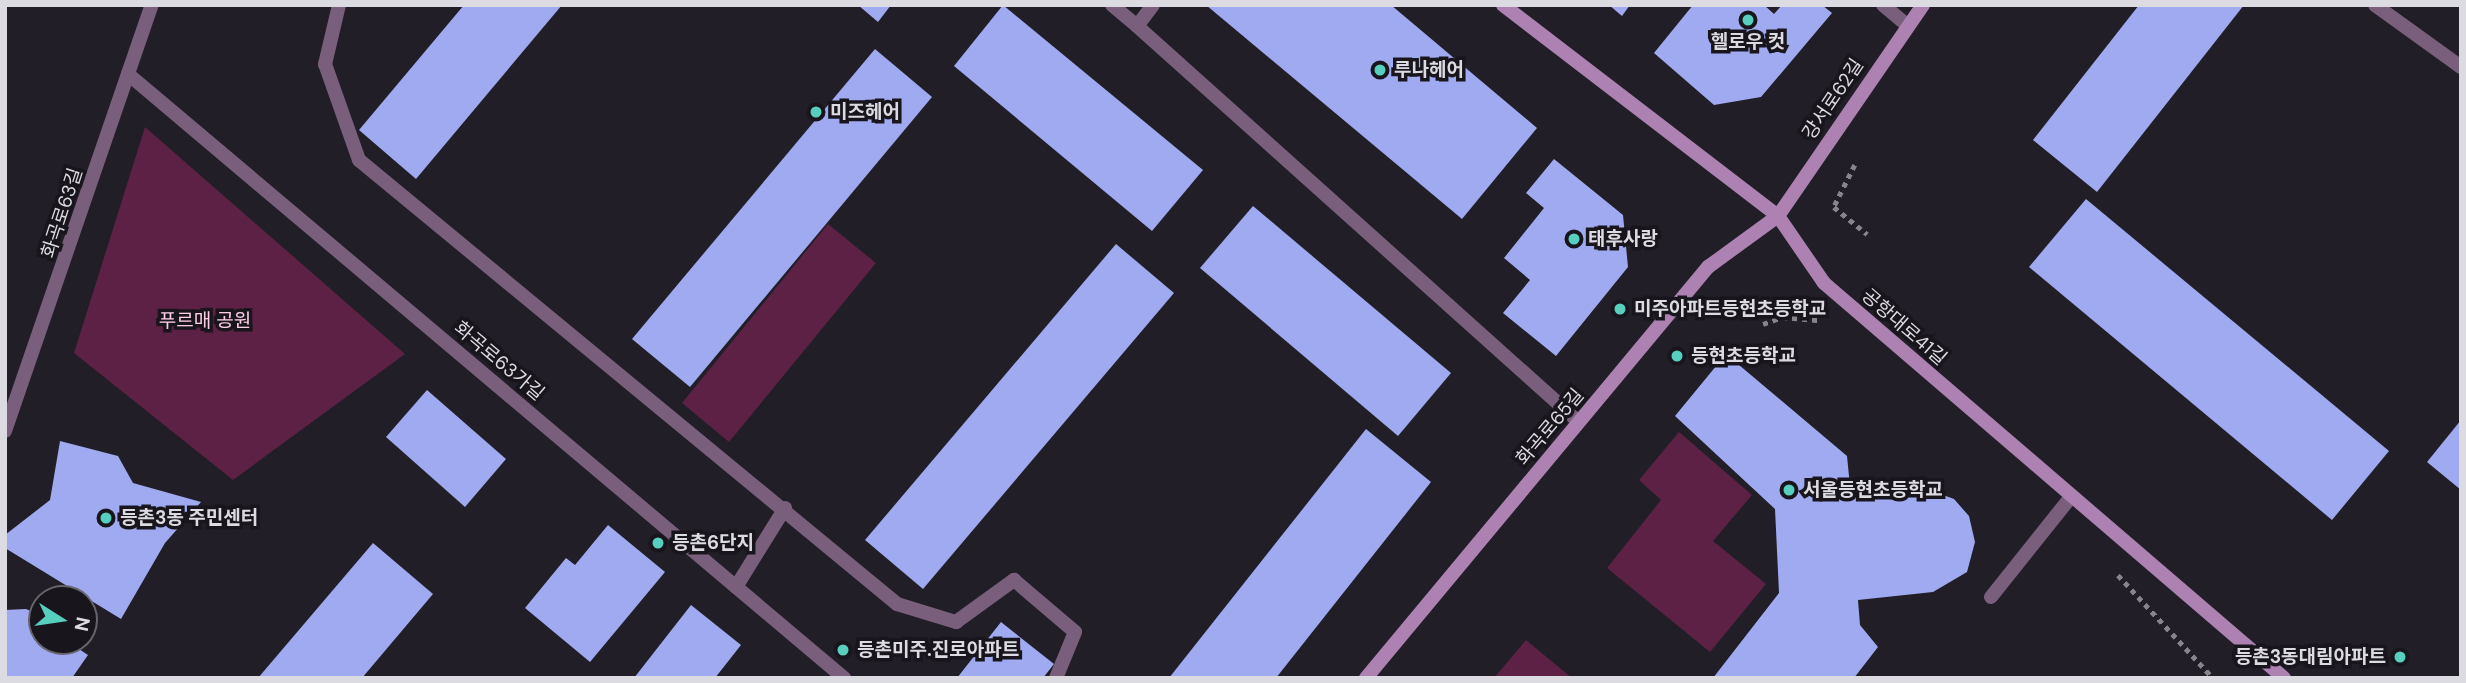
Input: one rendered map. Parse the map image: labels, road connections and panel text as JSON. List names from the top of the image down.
{
  "streets": {
    "street": [
      "강서로62길",
      "화곡로63길",
      "공항대로41길",
      "화곡로63가길",
      "화곡로65길"
    ]
  },
  "crossings": [
    ["강서로62길", "공항대로41길"],
    ["강서로62길", "화곡로65길"],
    ["화곡로63길", "화곡로63가길"],
    ["공항대로41길", "화곡로65길"]
  ],
  "parks": ["푸르매 공원"],
  "places": [
    "헬로우 컷",
    "루나헤어",
    "미즈헤어",
    "태후사랑",
    "미주아파트등현초등학교",
    "등현초등학교",
    "서울등현초등학교",
    "등촌3동 주민센터",
    "등촌6단지",
    "등촌미주.진로아파트",
    "등촌3동대림아파트"
  ],
  "north": "right"
}
